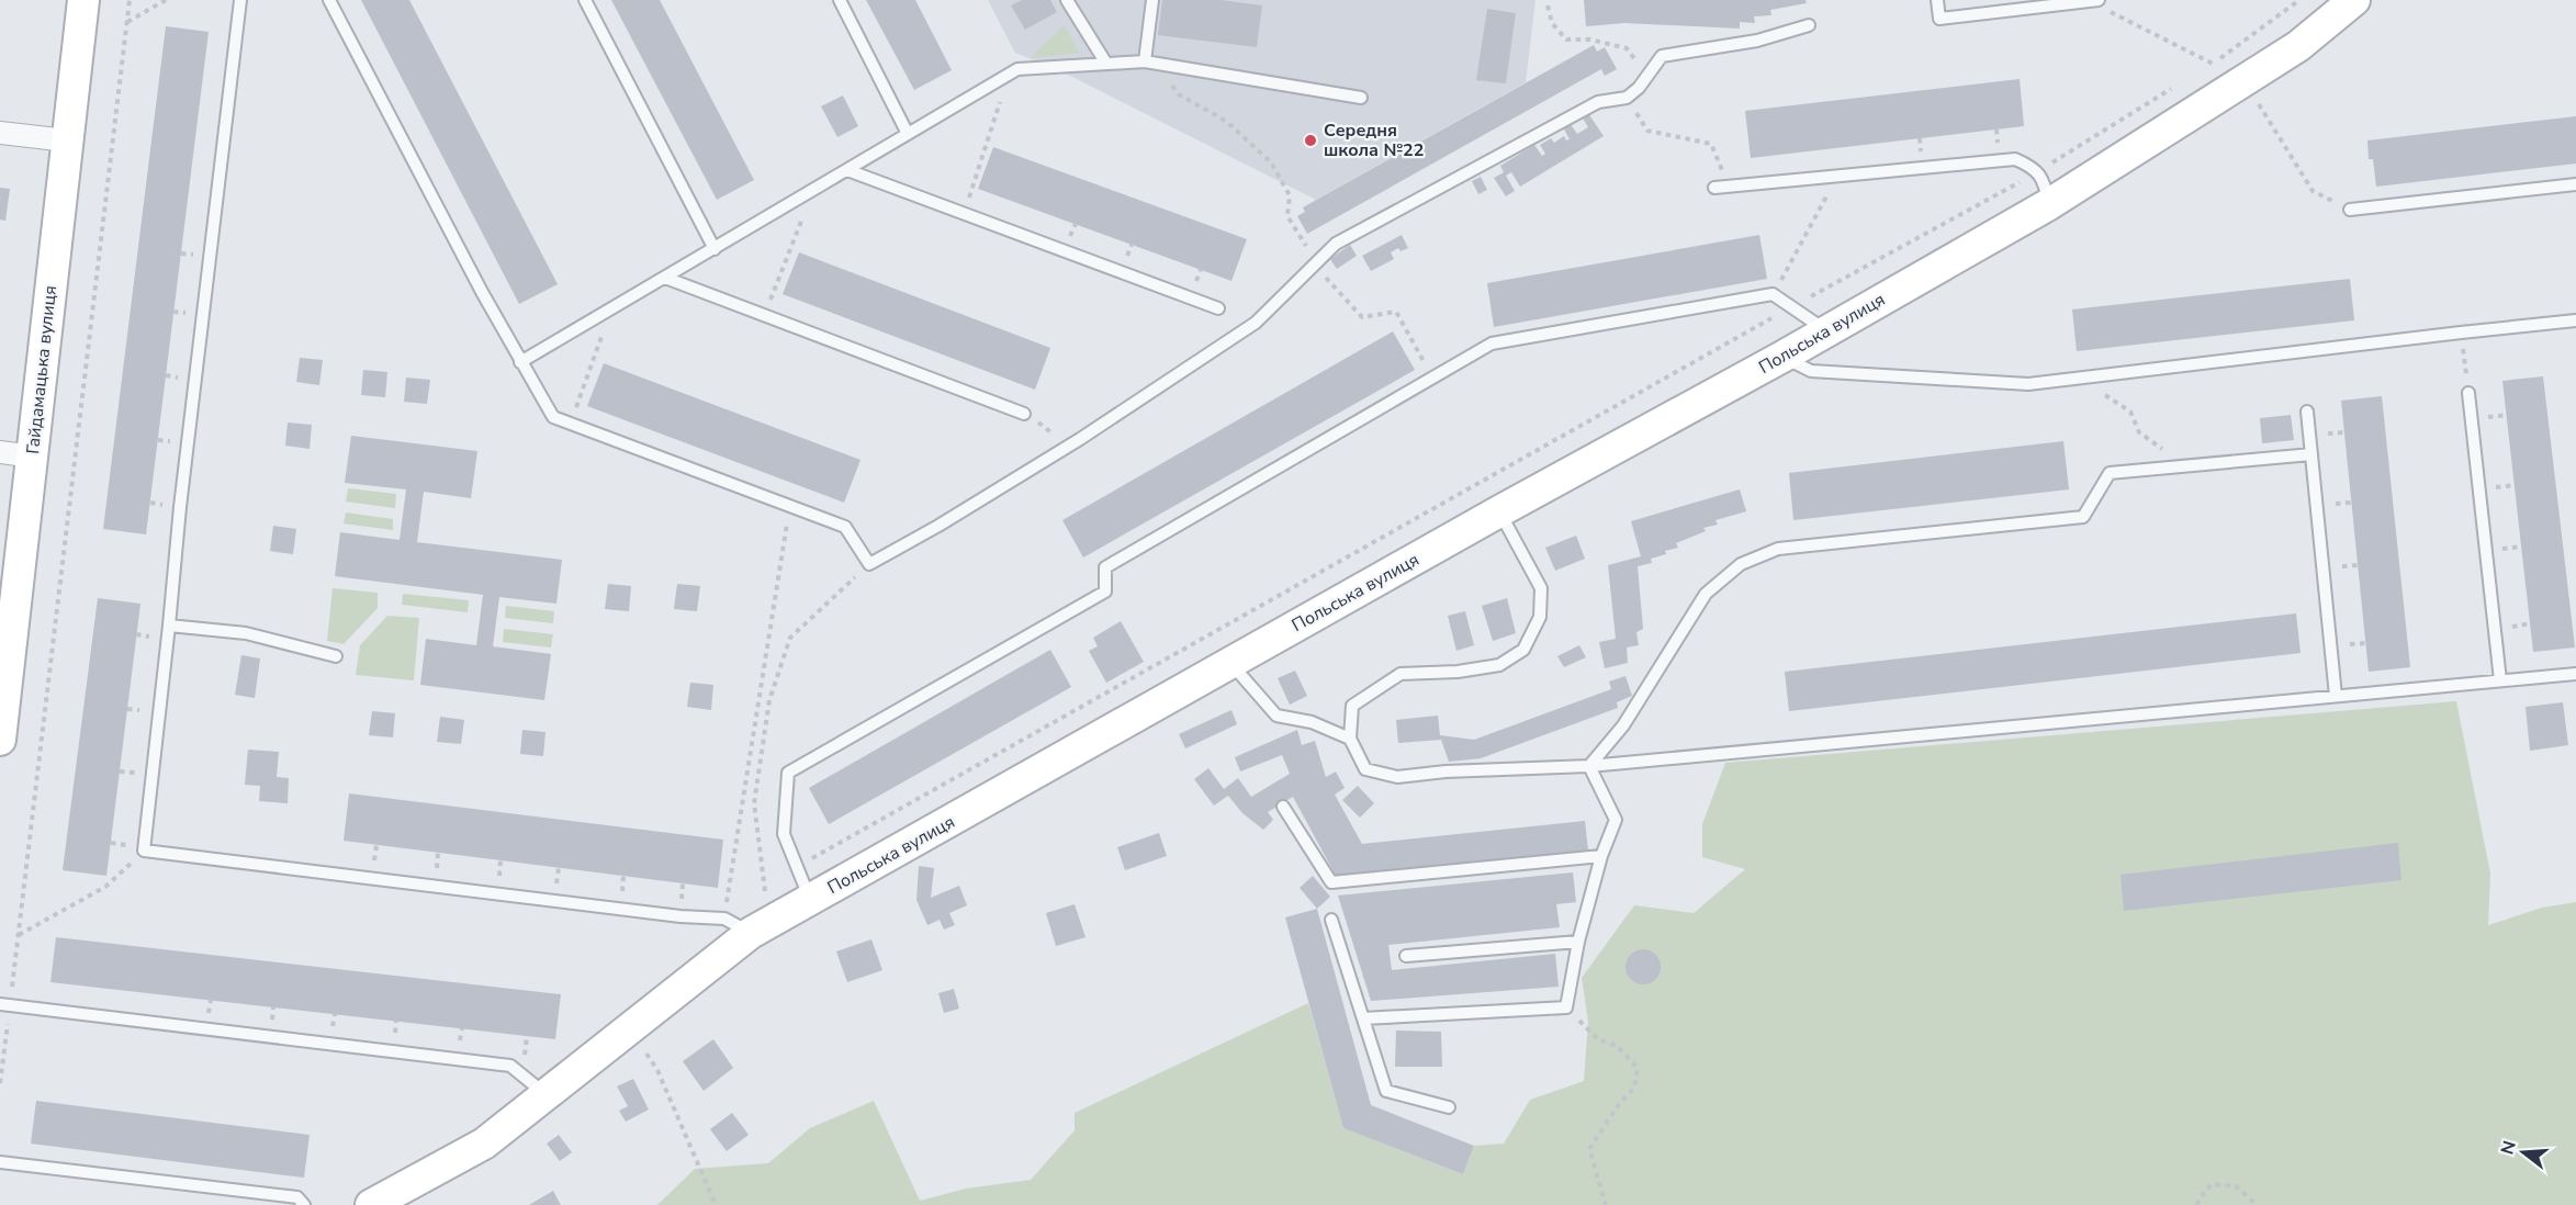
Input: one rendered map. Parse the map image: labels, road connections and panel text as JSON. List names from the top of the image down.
{
  "streets": {
    "street": ["Польська вулиця", "Гайдамацька вулиця"]
  },
  "places": ["Середня школа №22"],
  "north": "left"
}
